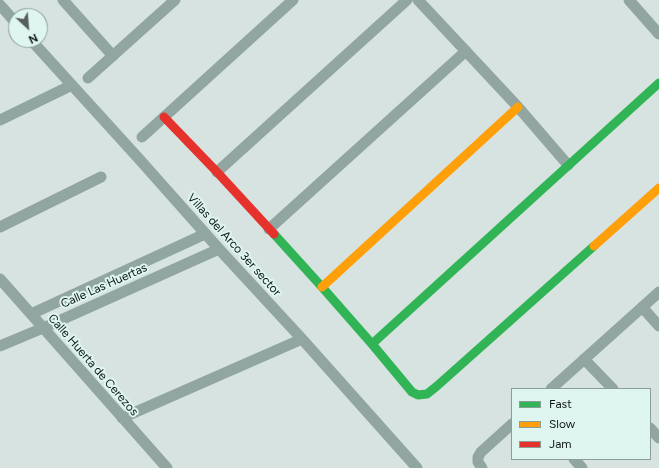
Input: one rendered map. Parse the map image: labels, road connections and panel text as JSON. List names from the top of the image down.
{
  "streets": {
    "street": ["Villas del Arco 3er sector", "Calle Las Huertas", "Calle Huerta de Cerezos"]
  },
  "crossings": [
    ["Villas del Arco 3er sector", "Calle Las Huertas"],
    ["Calle Las Huertas", "Calle Huerta de Cerezos"]
  ],
  "legend": ["Fast", "Slow", "Jam"],
  "north": "bottom right"
}
